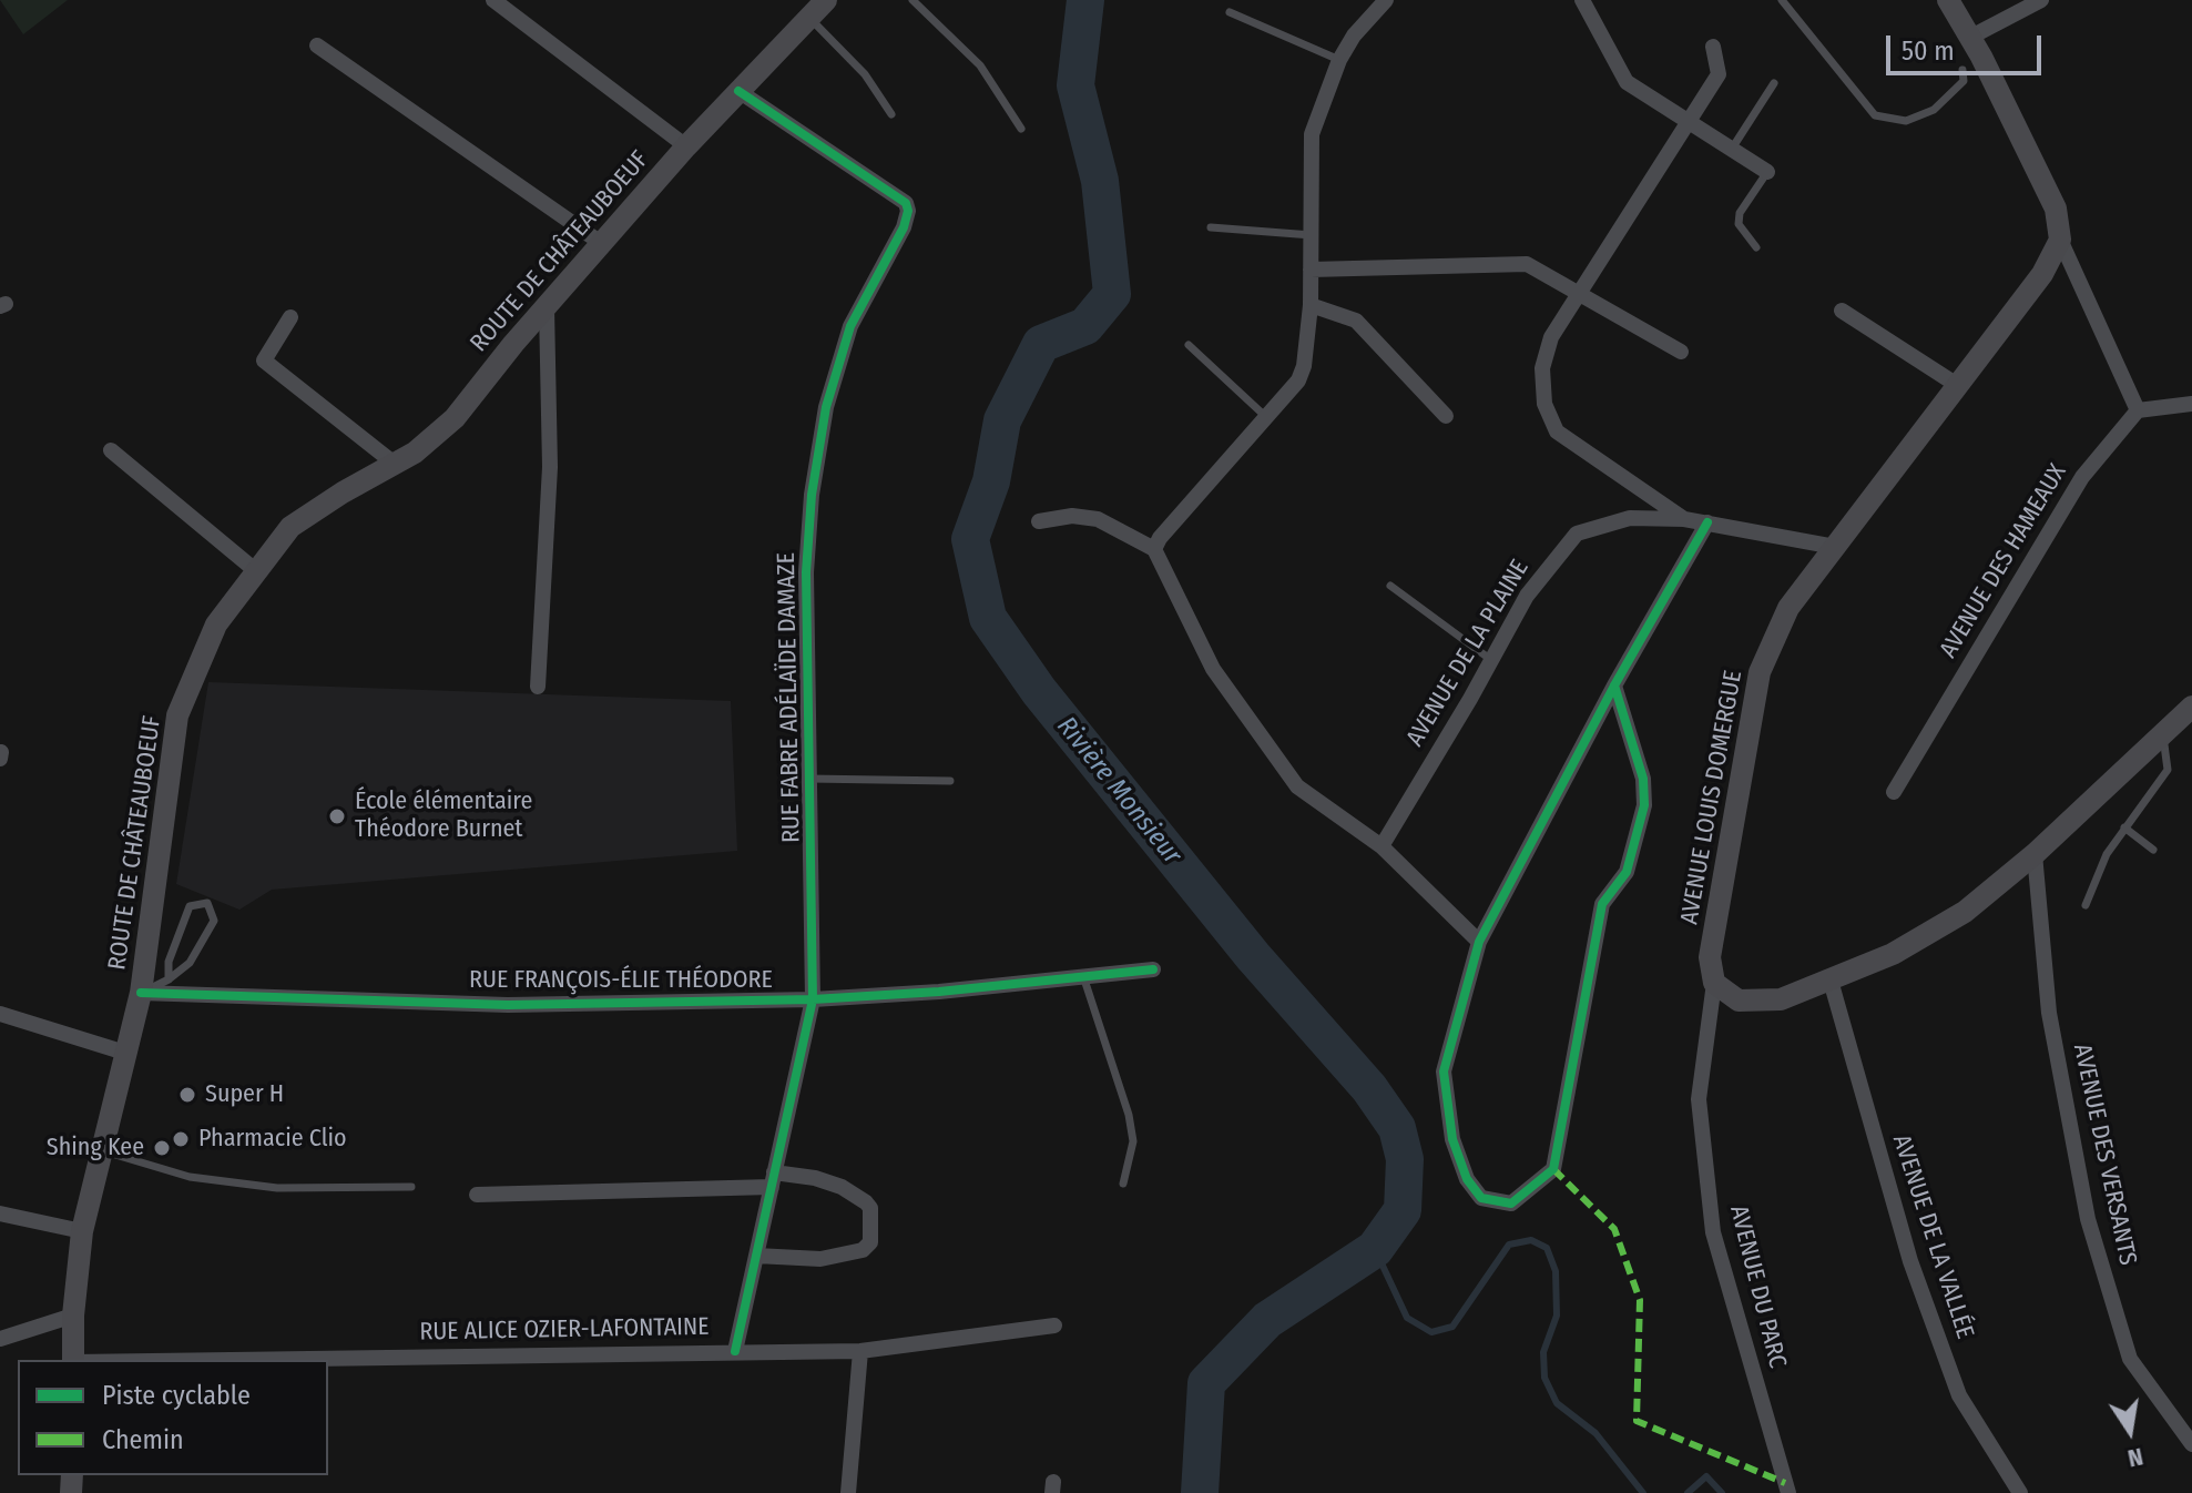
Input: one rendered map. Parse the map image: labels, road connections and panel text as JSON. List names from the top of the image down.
{
  "streets": {
    "main road": ["ROUTE DE CHÂTEAUBOEUF", "AVENUE LOUIS DOMERGUE"],
    "street": [
      "AVENUE DES HAMEAUX",
      "AVENUE DE LA PLAINE",
      "RUE FABRE ADÉLAÏDE DAMAZE",
      "RUE FRANÇOIS-ÉLIE THÉODORE",
      "AVENUE DES VERSANTS",
      "AVENUE DE LA VALLÉE",
      "AVENUE DU PARC",
      "RUE ALICE OZIER-LAFONTAINE"
    ]
  },
  "crossings": [
    ["ROUTE DE CHÂTEAUBOEUF", "RUE FABRE ADÉLAÏDE DAMAZE"],
    ["ROUTE DE CHÂTEAUBOEUF", "RUE FRANÇOIS-ÉLIE THÉODORE"],
    ["AVENUE DE LA PLAINE", "AVENUE LOUIS DOMERGUE"],
    ["RUE FABRE ADÉLAÏDE DAMAZE", "RUE FRANÇOIS-ÉLIE THÉODORE"],
    ["RUE FABRE ADÉLAÏDE DAMAZE", "RUE ALICE OZIER-LAFONTAINE"],
    ["AVENUE LOUIS DOMERGUE", "AVENUE DU PARC"]
  ],
  "water": ["Rivière Monsieur"],
  "places": [
    "École élémentaire Théodore Burnet",
    "Super H",
    "Pharmacie Clio",
    "Shing Kee"
  ],
  "legend": ["Piste cyclable", "Chemin"],
  "scale_bar": "50 m",
  "north": "bottom"
}
